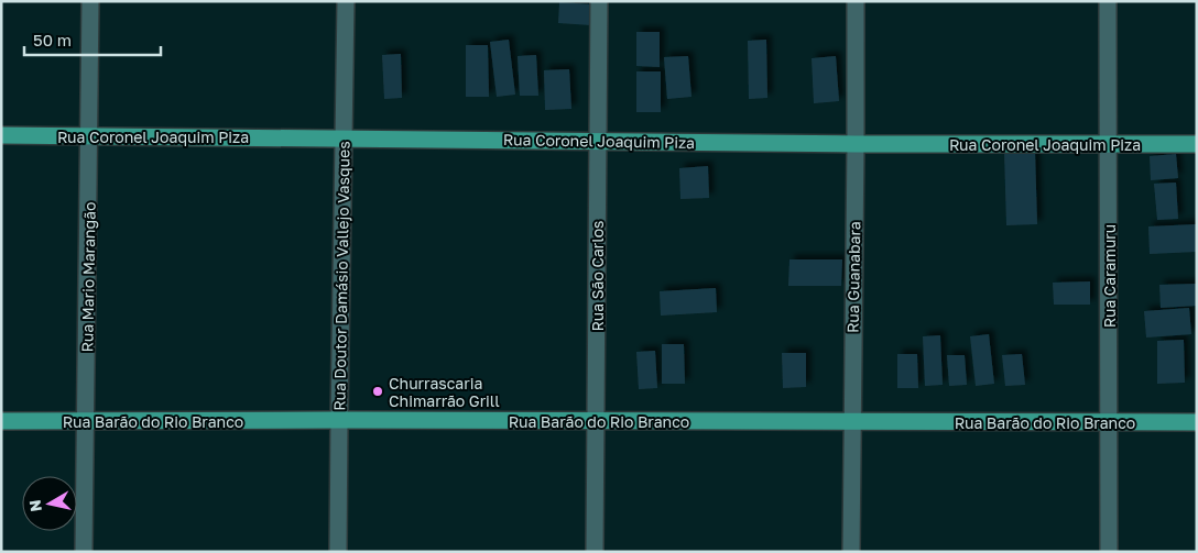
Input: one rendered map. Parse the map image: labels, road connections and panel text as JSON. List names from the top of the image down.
{
  "streets": {
    "main road": ["Rua Coronel Joaquim Piza", "Rua Barão do Rio Branco"],
    "street": [
      "Rua Doutor Damásio Vallejo Vasques",
      "Rua São Carlos",
      "Rua Caramuru",
      "Rua Mario Marangão",
      "Rua Guanabara"
    ]
  },
  "crossings": [
    ["Rua Coronel Joaquim Piza", "Rua Doutor Damásio Vallejo Vasques"],
    ["Rua Coronel Joaquim Piza", "Rua São Carlos"],
    ["Rua Coronel Joaquim Piza", "Rua Caramuru"],
    ["Rua Coronel Joaquim Piza", "Rua Mario Marangão"],
    ["Rua Coronel Joaquim Piza", "Rua Guanabara"],
    ["Rua Doutor Damásio Vallejo Vasques", "Rua Barão do Rio Branco"],
    ["Rua São Carlos", "Rua Barão do Rio Branco"],
    ["Rua Caramuru", "Rua Barão do Rio Branco"],
    ["Rua Mario Marangão", "Rua Barão do Rio Branco"],
    ["Rua Guanabara", "Rua Barão do Rio Branco"]
  ],
  "places": ["Churrascaria Chimarrão Grill"],
  "scale_bar": "50 m",
  "north": "left"
}
